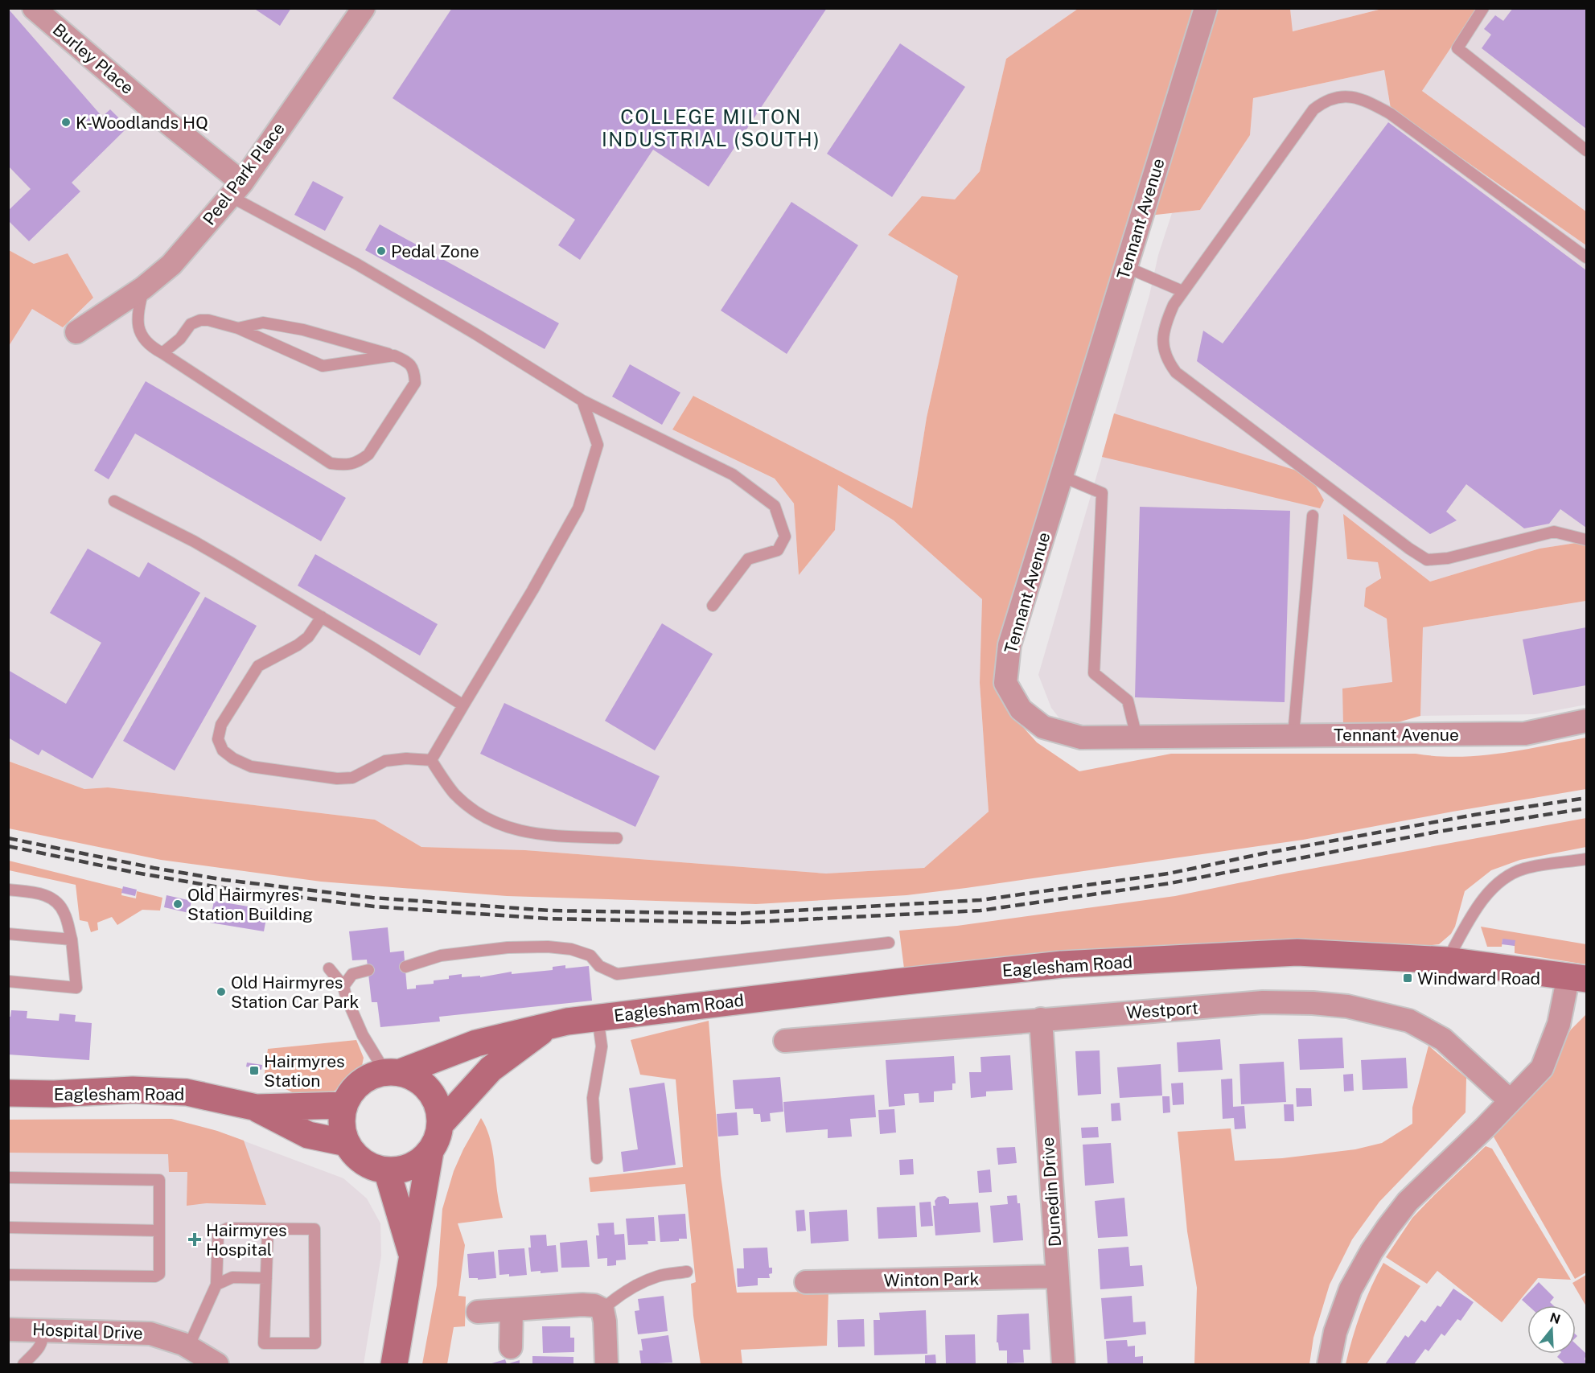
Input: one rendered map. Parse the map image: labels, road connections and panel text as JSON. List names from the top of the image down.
{
  "streets": {
    "main road": ["Eaglesham Road"],
    "street": [
      "Burley Place",
      "Peel Park Place",
      "Tennant Avenue",
      "Westport",
      "Dunedin Drive",
      "Winton Park",
      "Hospital Drive"
    ]
  },
  "crossings": [
    ["Burley Place", "Peel Park Place"],
    ["Westport", "Dunedin Drive"],
    ["Dunedin Drive", "Winton Park"]
  ],
  "districts": ["COLLEGE MILTON INDUSTRIAL (SOUTH)"],
  "places": {
    "other": [
      "K-Woodlands HQ",
      "Pedal Zone",
      "Old Hairmyres Station Building",
      "Old Hairmyres Station Car Park"
    ],
    "transit": ["Windward Road", "Hairmyres Station"],
    "health": ["Hairmyres Hospital"]
  },
  "north": "top"
}
